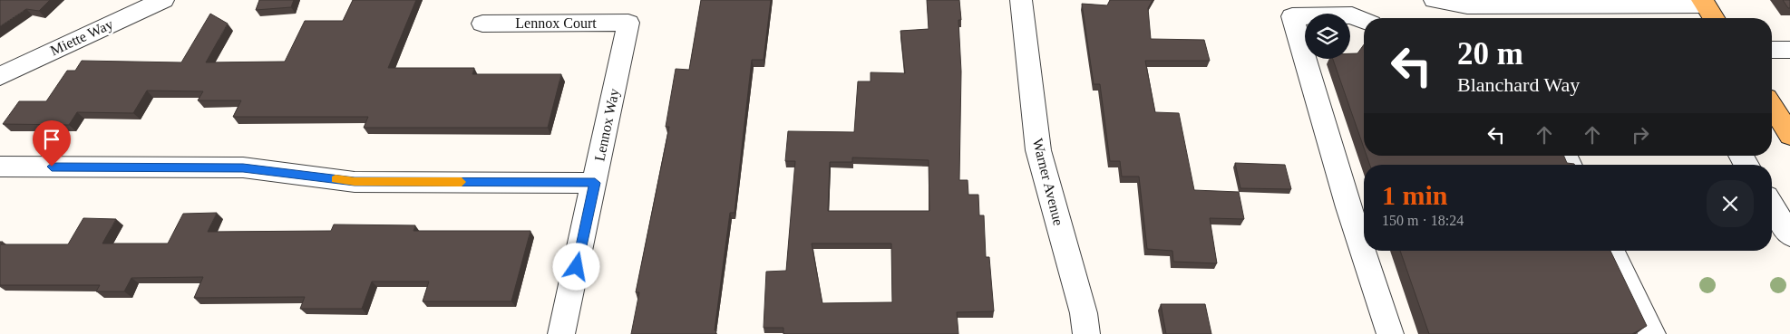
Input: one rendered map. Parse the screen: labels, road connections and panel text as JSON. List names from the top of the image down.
{
  "streets": {
    "street": [
      "Lennox Court",
      "Miette Way",
      "Lennox Way",
      "Warner Avenue"
    ]
  },
  "crossings": [
    ["Lennox Court", "Lennox Way"]
  ],
  "page": {
    "turn": ["20 m", "Blanchard Way"],
    "heading": ["1 min", "150 m · 18:24"]
  }
}
